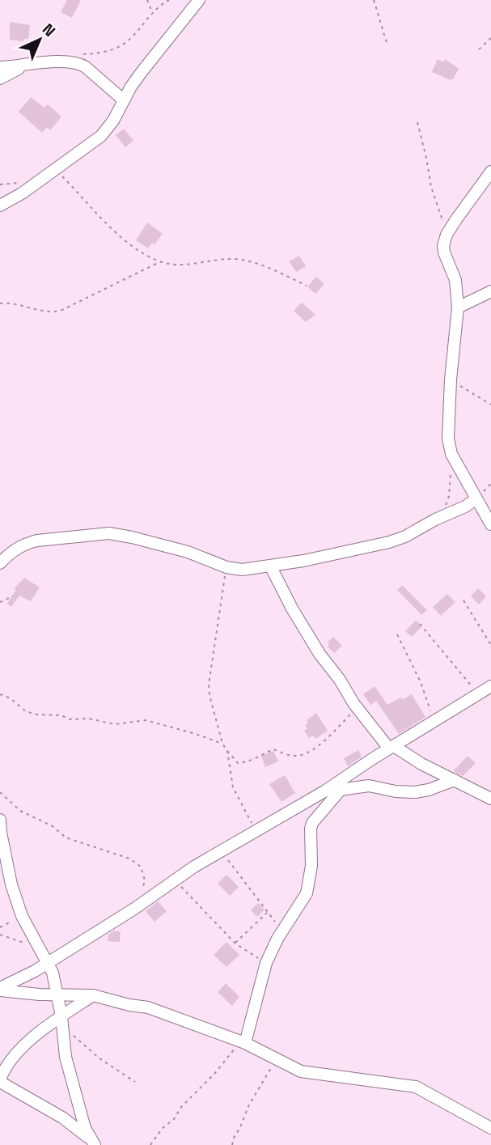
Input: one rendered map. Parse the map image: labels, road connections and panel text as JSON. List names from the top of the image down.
{
  "north": "top right"
}
